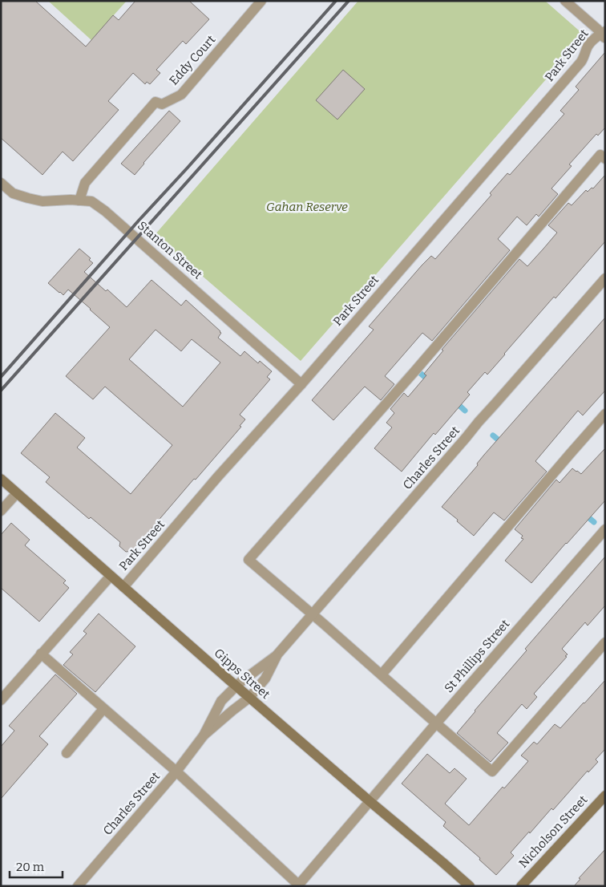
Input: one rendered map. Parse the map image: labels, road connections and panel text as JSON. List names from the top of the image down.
{
  "streets": {
    "street": [
      "Park Street",
      "Eddy Court",
      "Stanton Street",
      "Charles Street",
      "St Phillips Street",
      "Gipps Street",
      "Nicholson Street"
    ]
  },
  "crossings": [
    ["Park Street", "Stanton Street"],
    ["Park Street", "Gipps Street"],
    ["Eddy Court", "Stanton Street"],
    ["Charles Street", "Gipps Street"],
    ["St Phillips Street", "Gipps Street"]
  ],
  "parks": ["Gahan Reserve"],
  "scale_bar": "20 m"
}
